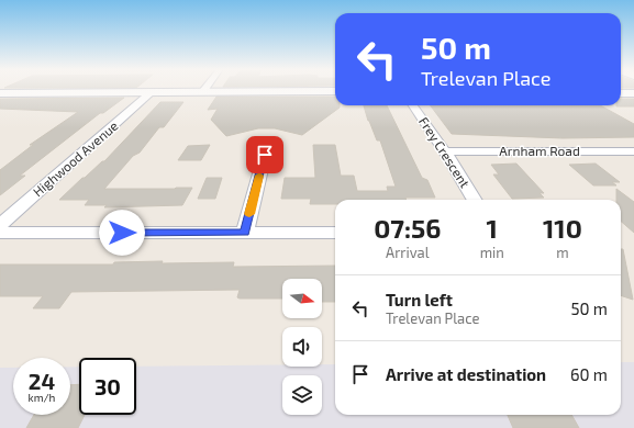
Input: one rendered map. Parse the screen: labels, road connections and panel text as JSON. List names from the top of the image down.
{
  "streets": {
    "street": ["Arnham Road", "Frey Crescent", "Highwood Avenue"]
  },
  "crossings": [
    ["Arnham Road", "Frey Crescent"]
  ],
  "north": "right",
  "page": {
    "turn": ["50 m", "Trelevan Place"],
    "eta": [
      "07:56",
      "Arrival",
      "1",
      "min",
      "110",
      "m"
    ],
    "list": [
      {
        "name": "Turn left",
        "note": "Trelevan Place",
        "value": "50 m"
      },
      {
        "name": "Arrive at destination",
        "value": "60 m"
      }
    ],
    "speed": "24 km/h",
    "limit": "30"
  }
}
